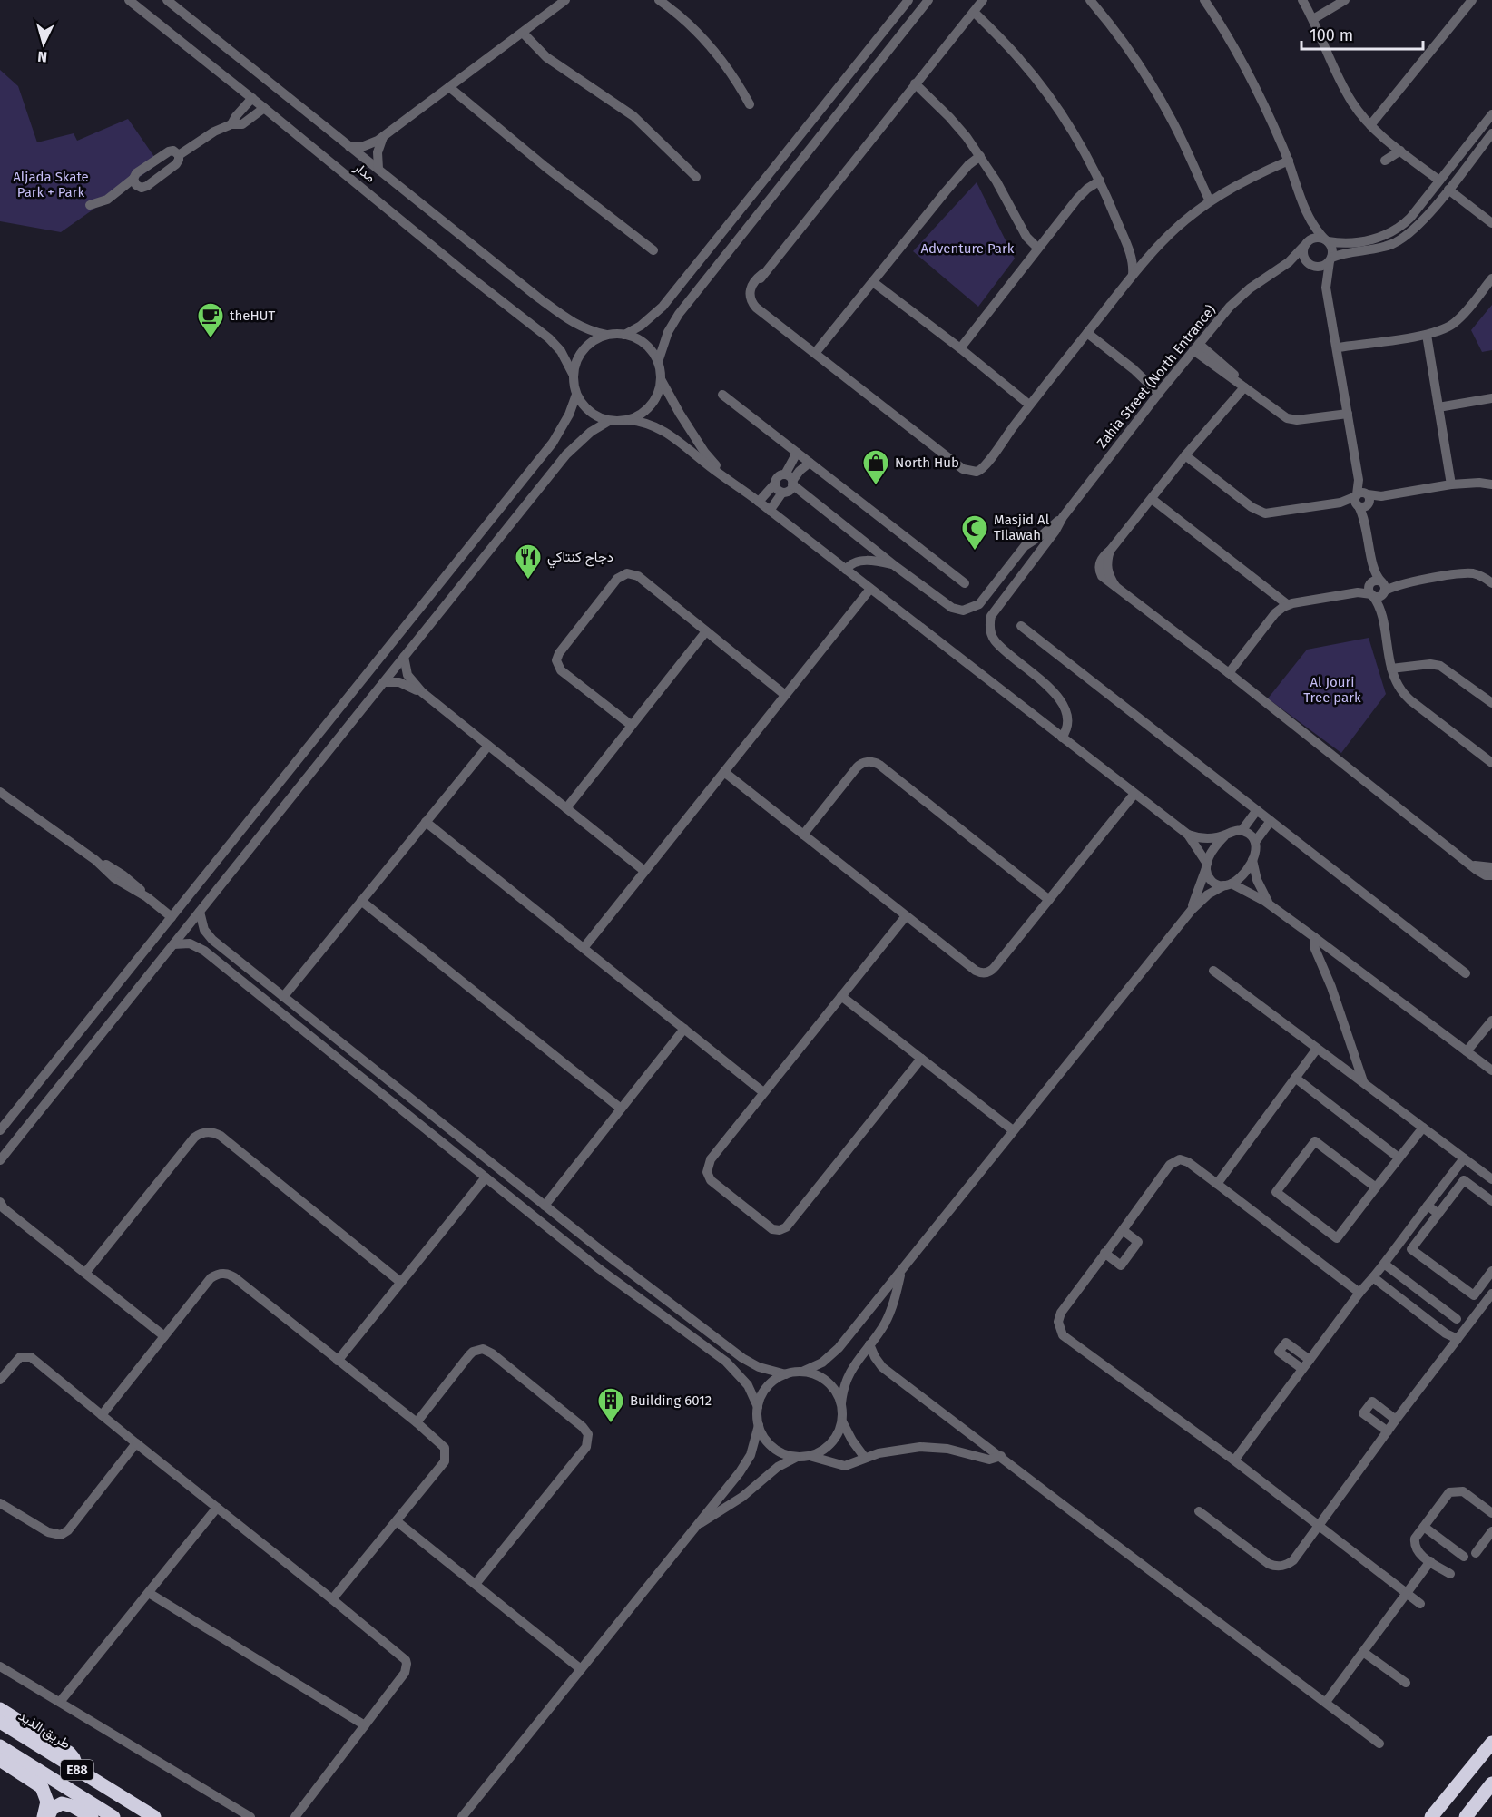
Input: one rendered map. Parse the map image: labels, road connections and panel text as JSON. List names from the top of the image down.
{
  "streets": {
    "highway": ["طريق الذيد", "E88"],
    "street": ["مدار", "Zahia Street (North Entrance)"]
  },
  "parks": ["Aljada Skate Park + Park", "Adventure Park", "Al Jouri Tree park"],
  "places": {
    "cafe": ["theHUT"],
    "shop": ["North Hub"],
    "mosque": ["Masjid Al Tilawah"],
    "restaurant": ["دجاج كنتاكي"],
    "building": ["Building 6012"]
  },
  "scale_bar": "100 m",
  "north": "bottom"
}
